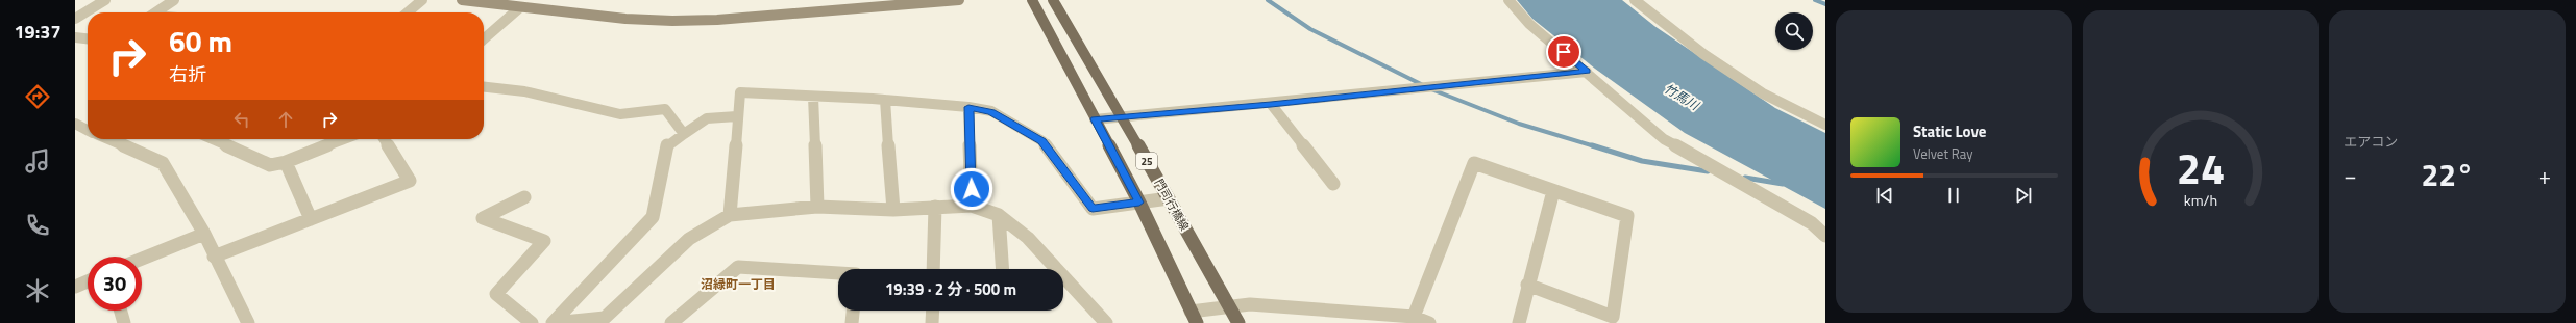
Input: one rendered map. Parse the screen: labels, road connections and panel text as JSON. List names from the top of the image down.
{
  "streets": {
    "main road": ["25", "門司行橋線"]
  },
  "districts": ["沼緑町一丁目"],
  "water": ["竹馬川"],
  "page": {
    "tabs": "19:37",
    "tile": "エアコン",
    "turn": ["60 m", "右折"],
    "song": ["Static Love", "Velvet Ray"],
    "heat": ["−", "22°", "+"],
    "limit": "30",
    "trip": "19:39 · 2 分 · 500 m",
    "gauge": ["24", "km/h"]
  }
}
